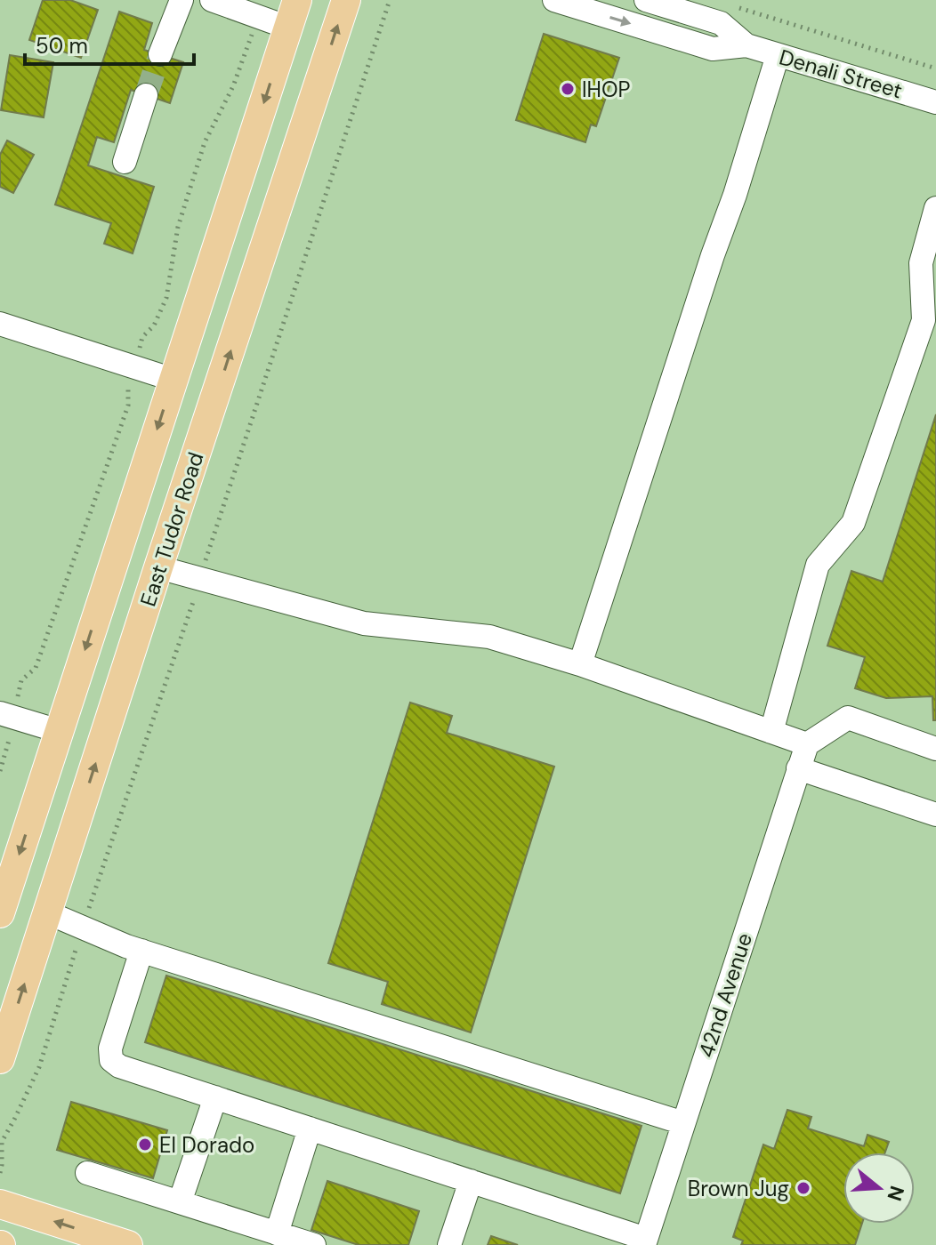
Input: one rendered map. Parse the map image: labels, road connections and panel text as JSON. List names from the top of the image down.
{
  "streets": {
    "main road": ["East Tudor Road"],
    "street": ["Denali Street", "42nd Avenue"]
  },
  "places": ["IHOP", "El Dorado", "Brown Jug"],
  "scale_bar": "50 m",
  "north": "right"
}
